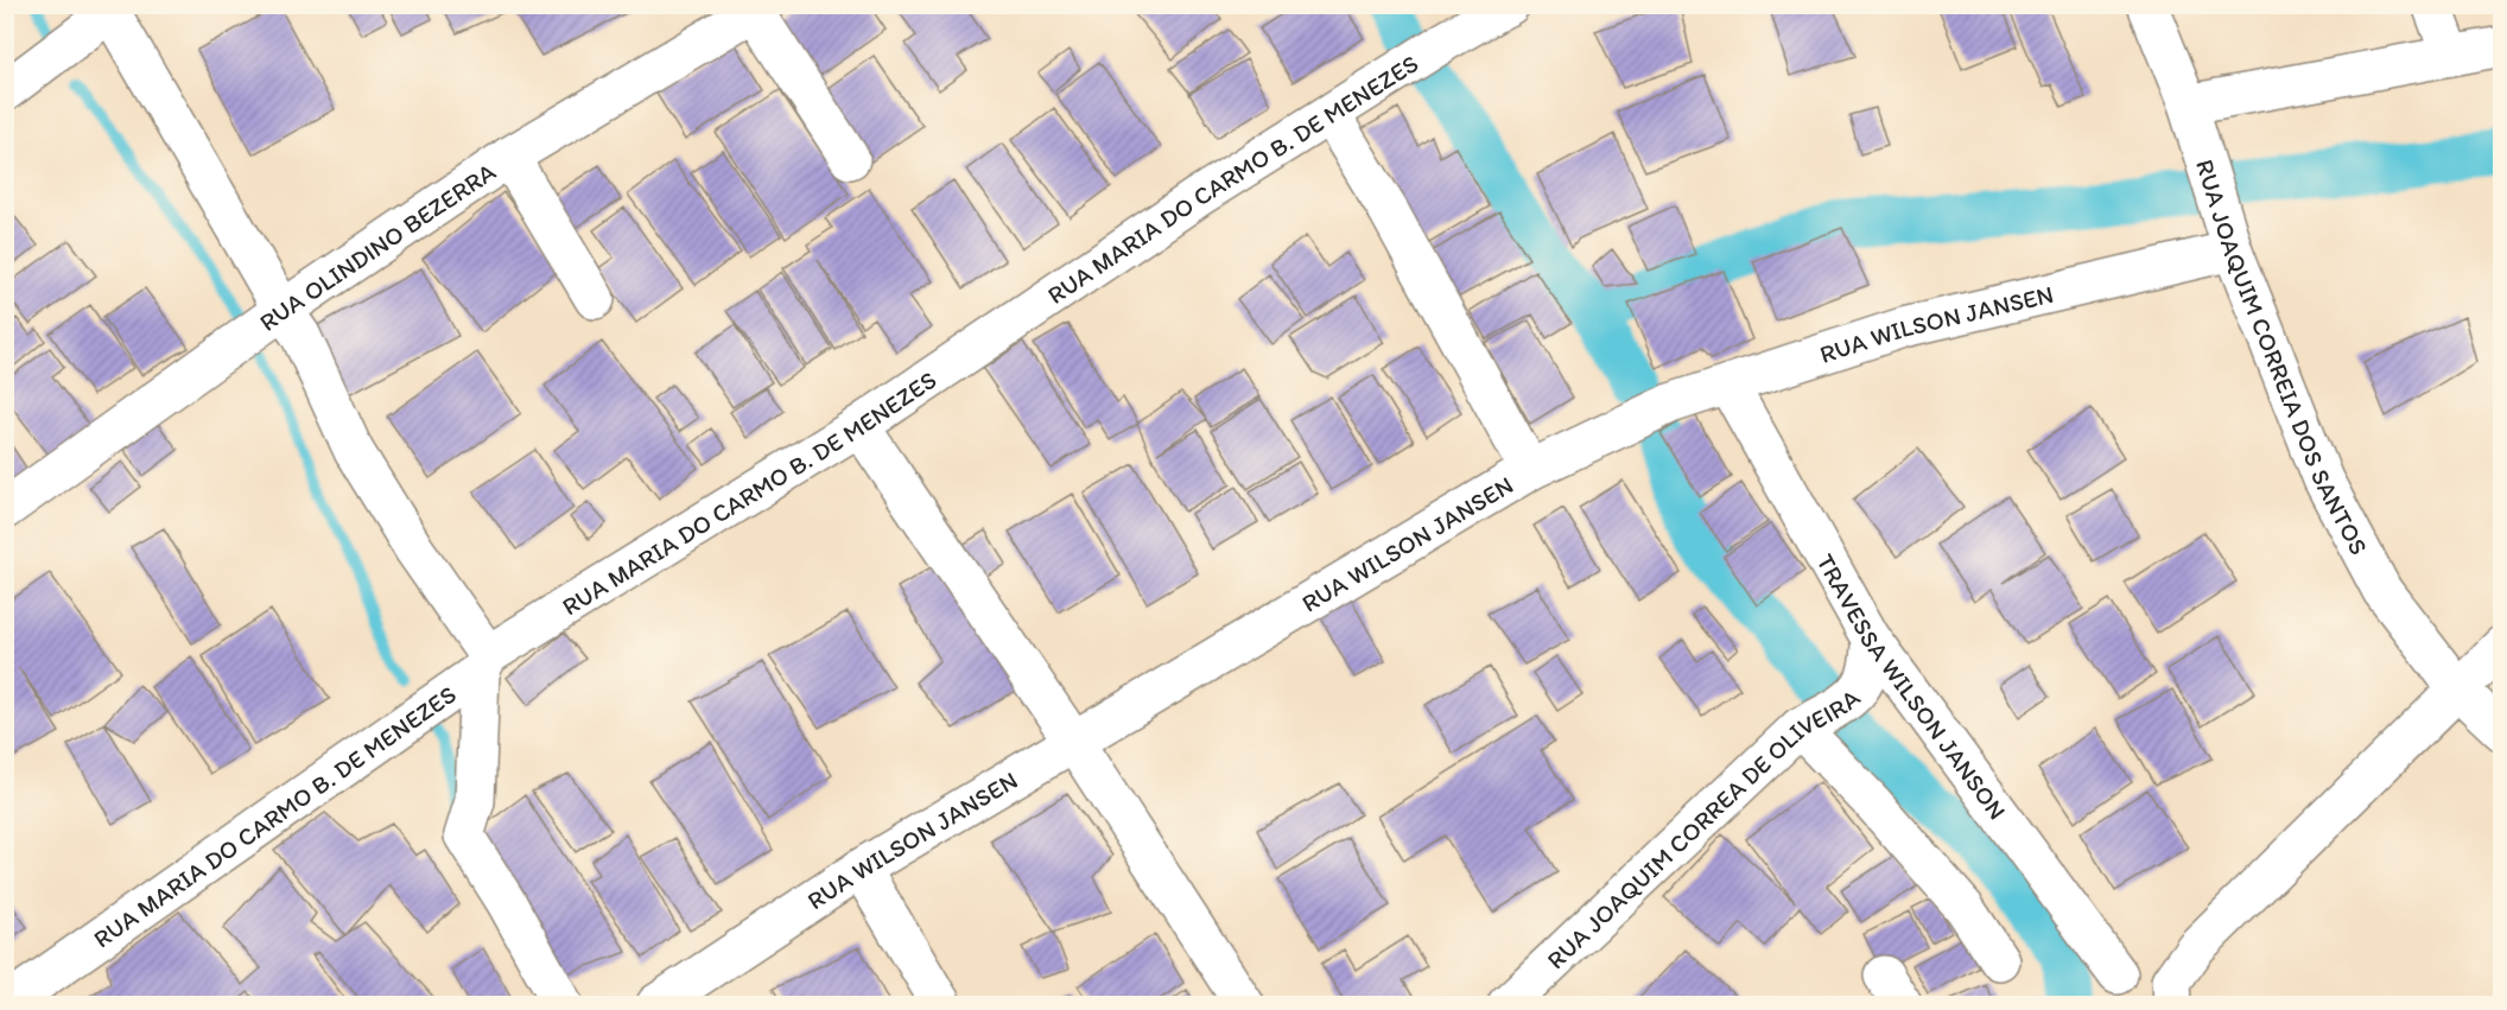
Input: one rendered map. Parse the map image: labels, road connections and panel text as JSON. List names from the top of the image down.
{
  "streets": {
    "street": [
      "RUA MARIA DO CARMO B. DE MENEZES",
      "RUA OLINDINO BEZERRA",
      "RUA WILSON JANSEN",
      "RUA JOAQUIM CORREIA DOS SANTOS",
      "TRAVESSA WILSON JANSON",
      "RUA JOAQUIM CORREA DE OLIVEIRA"
    ]
  },
  "crossings": [
    ["RUA WILSON JANSEN", "RUA JOAQUIM CORREIA DOS SANTOS"],
    ["RUA WILSON JANSEN", "TRAVESSA WILSON JANSON"],
    ["TRAVESSA WILSON JANSON", "RUA JOAQUIM CORREA DE OLIVEIRA"]
  ]
}
